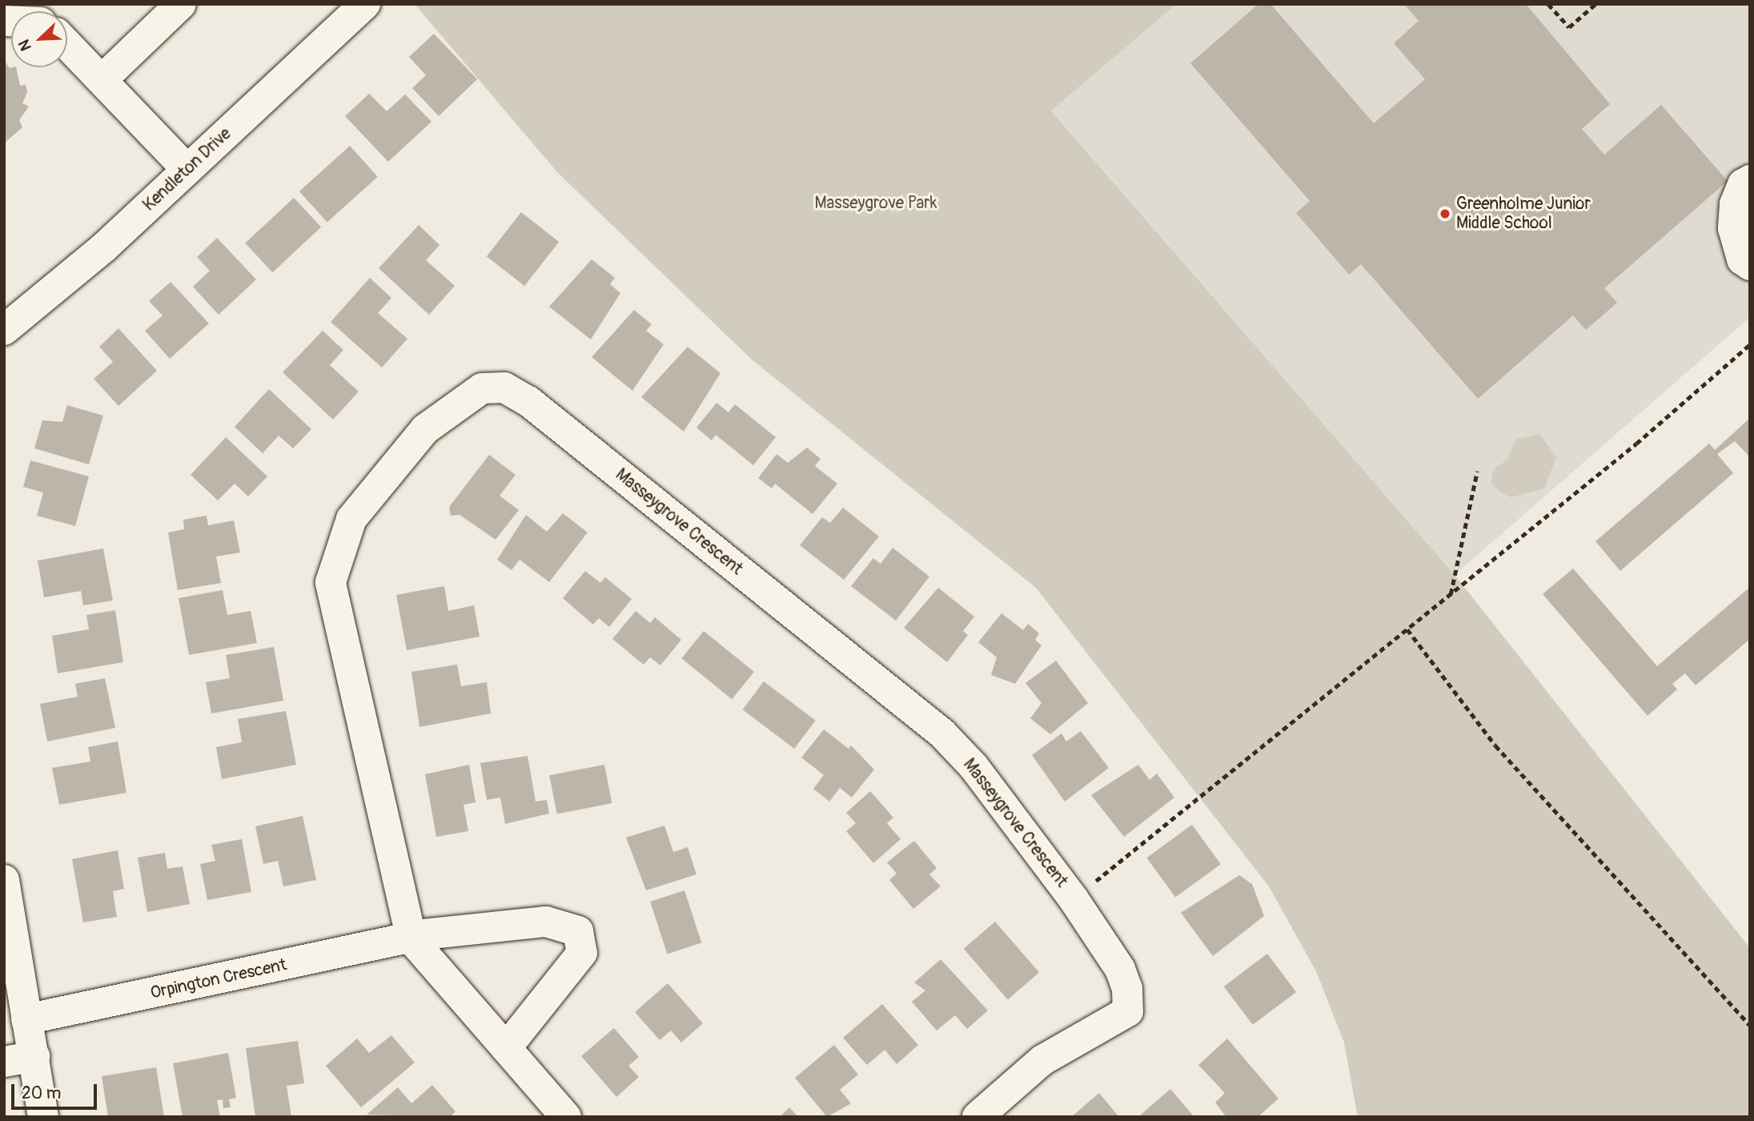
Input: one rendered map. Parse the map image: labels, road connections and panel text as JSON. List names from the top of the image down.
{
  "streets": {
    "street": ["Kendleton Drive", "Masseygrove Crescent", "Orpington Crescent"]
  },
  "crossings": [
    ["Masseygrove Crescent", "Orpington Crescent"]
  ],
  "parks": ["Masseygrove Park"],
  "places": ["Greenholme Junior Middle School"],
  "scale_bar": "20 m",
  "north": "bottom left"
}
